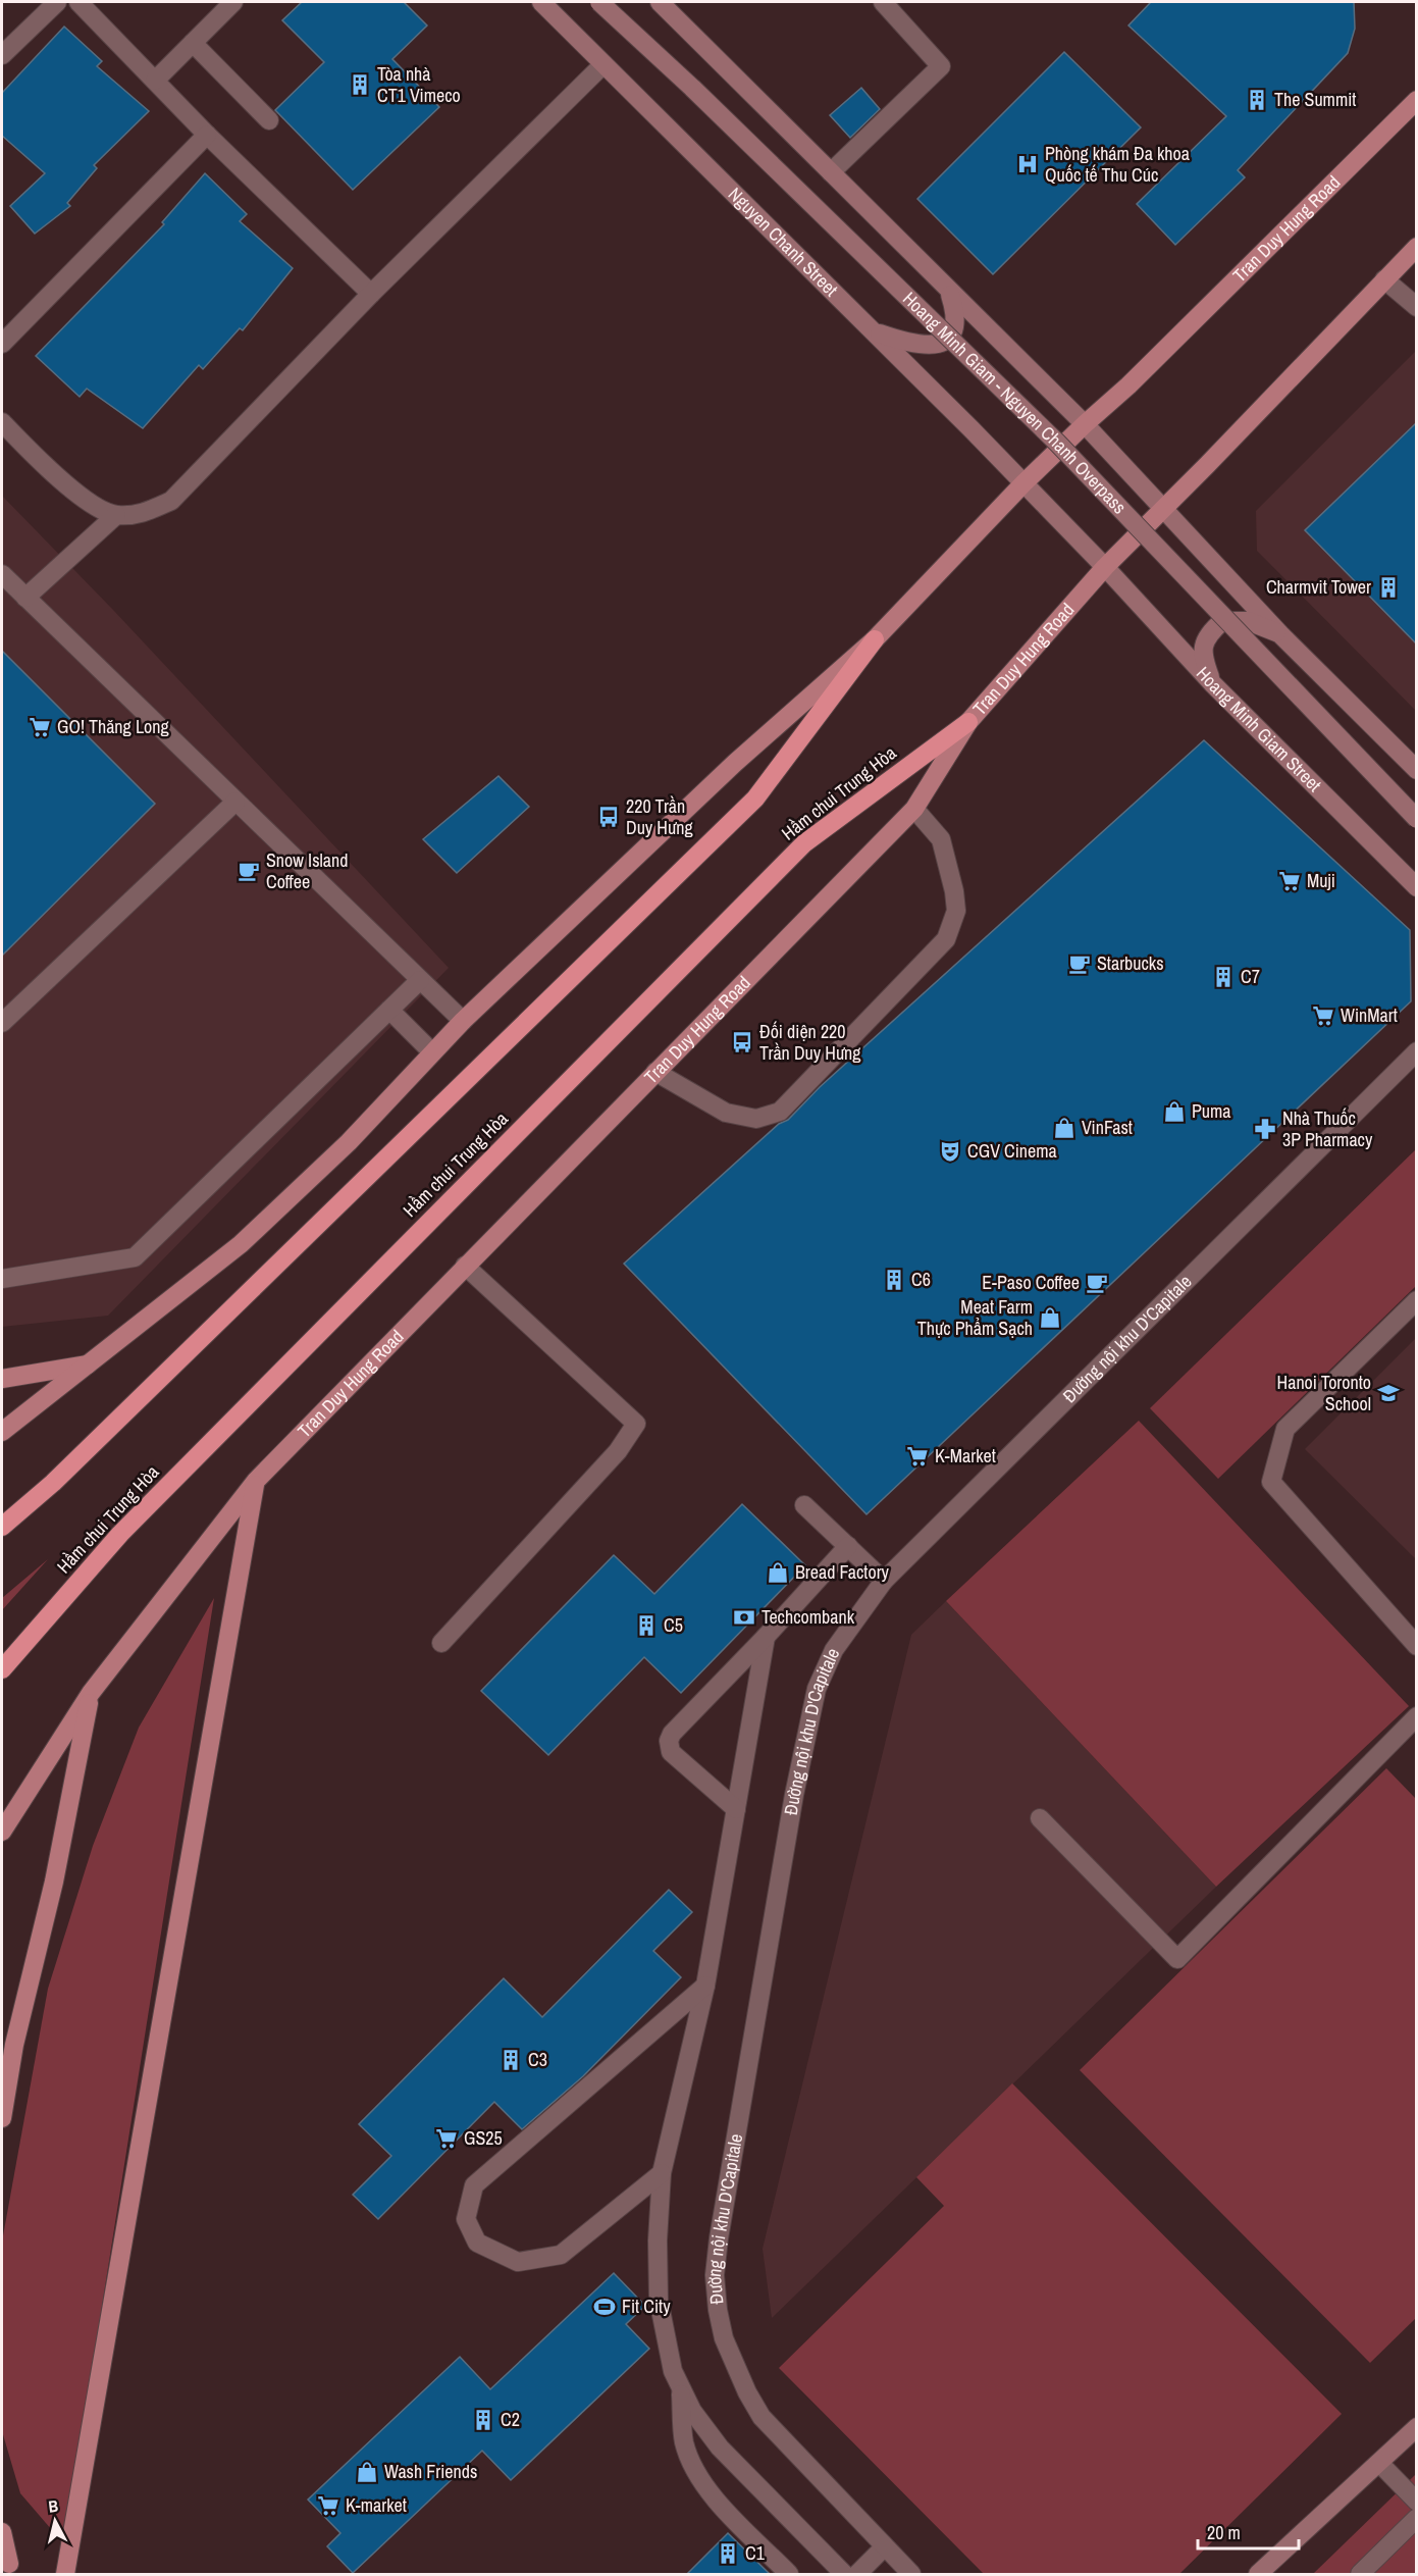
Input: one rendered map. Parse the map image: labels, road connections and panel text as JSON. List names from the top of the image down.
{
  "streets": {
    "highway": ["Hầm chui Trung Hòa"],
    "main road": ["Tran Duy Hung Road"],
    "street": [
      "Nguyen Chanh Street",
      "Hoang Minh Giam - Nguyen Chanh Overpass",
      "Hoang Minh Giam Street",
      "Đường nội khu D'Capitale"
    ]
  },
  "crossings": [
    ["Tran Duy Hung Road", "Nguyen Chanh Street"],
    ["Tran Duy Hung Road", "Hoang Minh Giam Street"],
    ["Tran Duy Hung Road", "Hầm chui Trung Hòa"],
    ["Nguyen Chanh Street", "Hoang Minh Giam Street"]
  ],
  "places": {
    "building": [
      "Tòa nhà CT1 Vimeco",
      "The Summit",
      "Charmvit Tower",
      "C7",
      "C6",
      "C5",
      "C3",
      "C2",
      "C1"
    ],
    "hospital": ["Phòng khám Đa khoa Quốc tế Thu Cúc"],
    "supermarket": [
      "GO! Thăng Long",
      "Muji",
      "WinMart",
      "K-Market",
      "GS25",
      "K-market"
    ],
    "bus stop": ["220 Trần Duy Hưng", "Đối diện 220 Trần Duy Hưng"],
    "cafe": ["Snow Island Coffee", "Starbucks", "E-Paso Coffee"],
    "shop": [
      "Puma",
      "VinFast",
      "Meat Farm Thực Phẩm Sạch",
      "Bread Factory",
      "Wash Friends"
    ],
    "pharmacy": ["Nhà Thuốc 3P Pharmacy"],
    "theatre": ["CGV Cinema"],
    "school or university": ["Hanoi Toronto School"],
    "bank": ["Techcombank"],
    "sports": ["Fit City"]
  },
  "scale_bar": "20 m",
  "north": "top"
}
